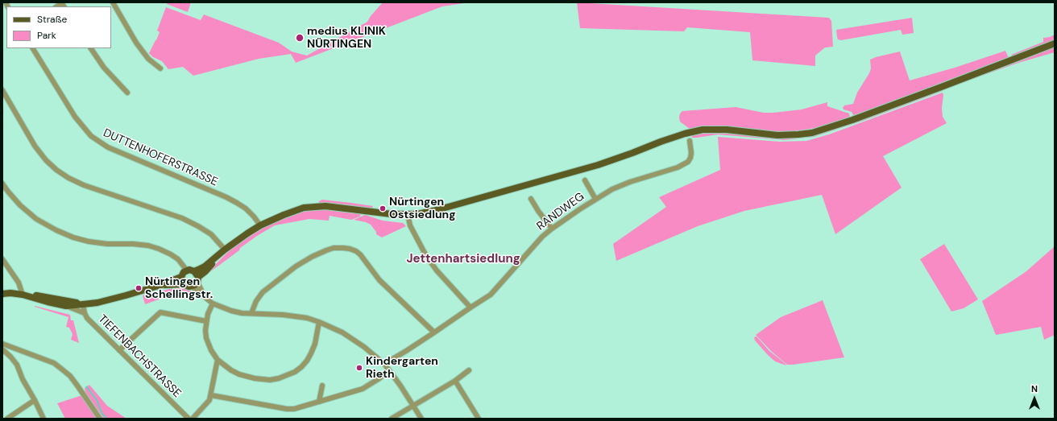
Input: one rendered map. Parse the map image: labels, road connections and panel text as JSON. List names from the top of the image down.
{
  "streets": {
    "street": ["DUTTENHOFERSTRASSE", "RANDWEG", "TIEFENBACHSTRASSE"]
  },
  "districts": ["Jettenhartsiedlung"],
  "places": [
    "medius KLINIK NÜRTINGEN",
    "Nürtingen Ostsiedlung",
    "Nürtingen Schellingstr.",
    "Kindergarten Rieth"
  ],
  "legend": ["Straße", "Park"],
  "north": "top"
}
